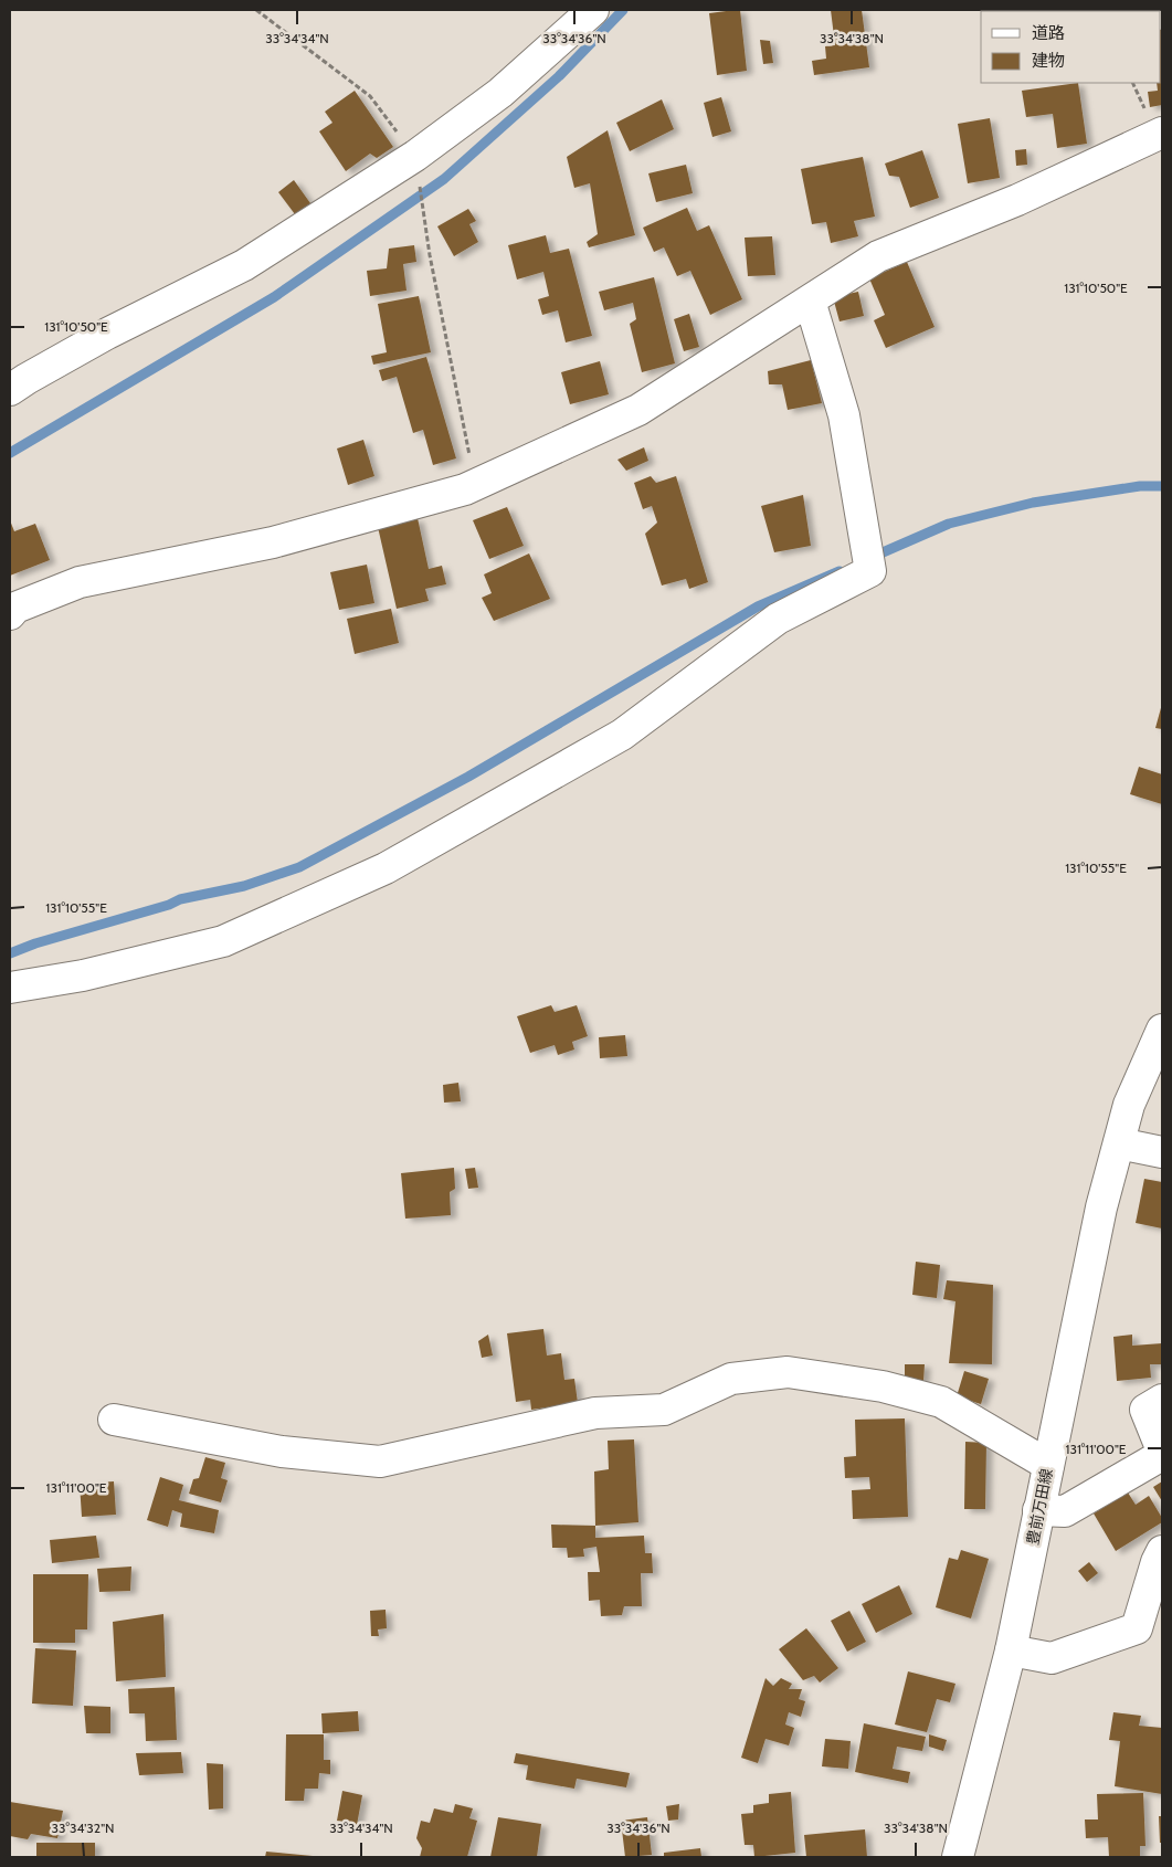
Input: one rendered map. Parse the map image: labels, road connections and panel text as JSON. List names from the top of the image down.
{
  "streets": {
    "street": ["豊前万田線"]
  },
  "legend": ["道路", "建物"],
  "coordinates": [
    "33°34'34\"N",
    "33°34'36\"N",
    "33°34'38\"N",
    "131°10'50\"E",
    "131°10'55\"E",
    "131°11'00\"E",
    "33°34'32\"N"
  ]
}
